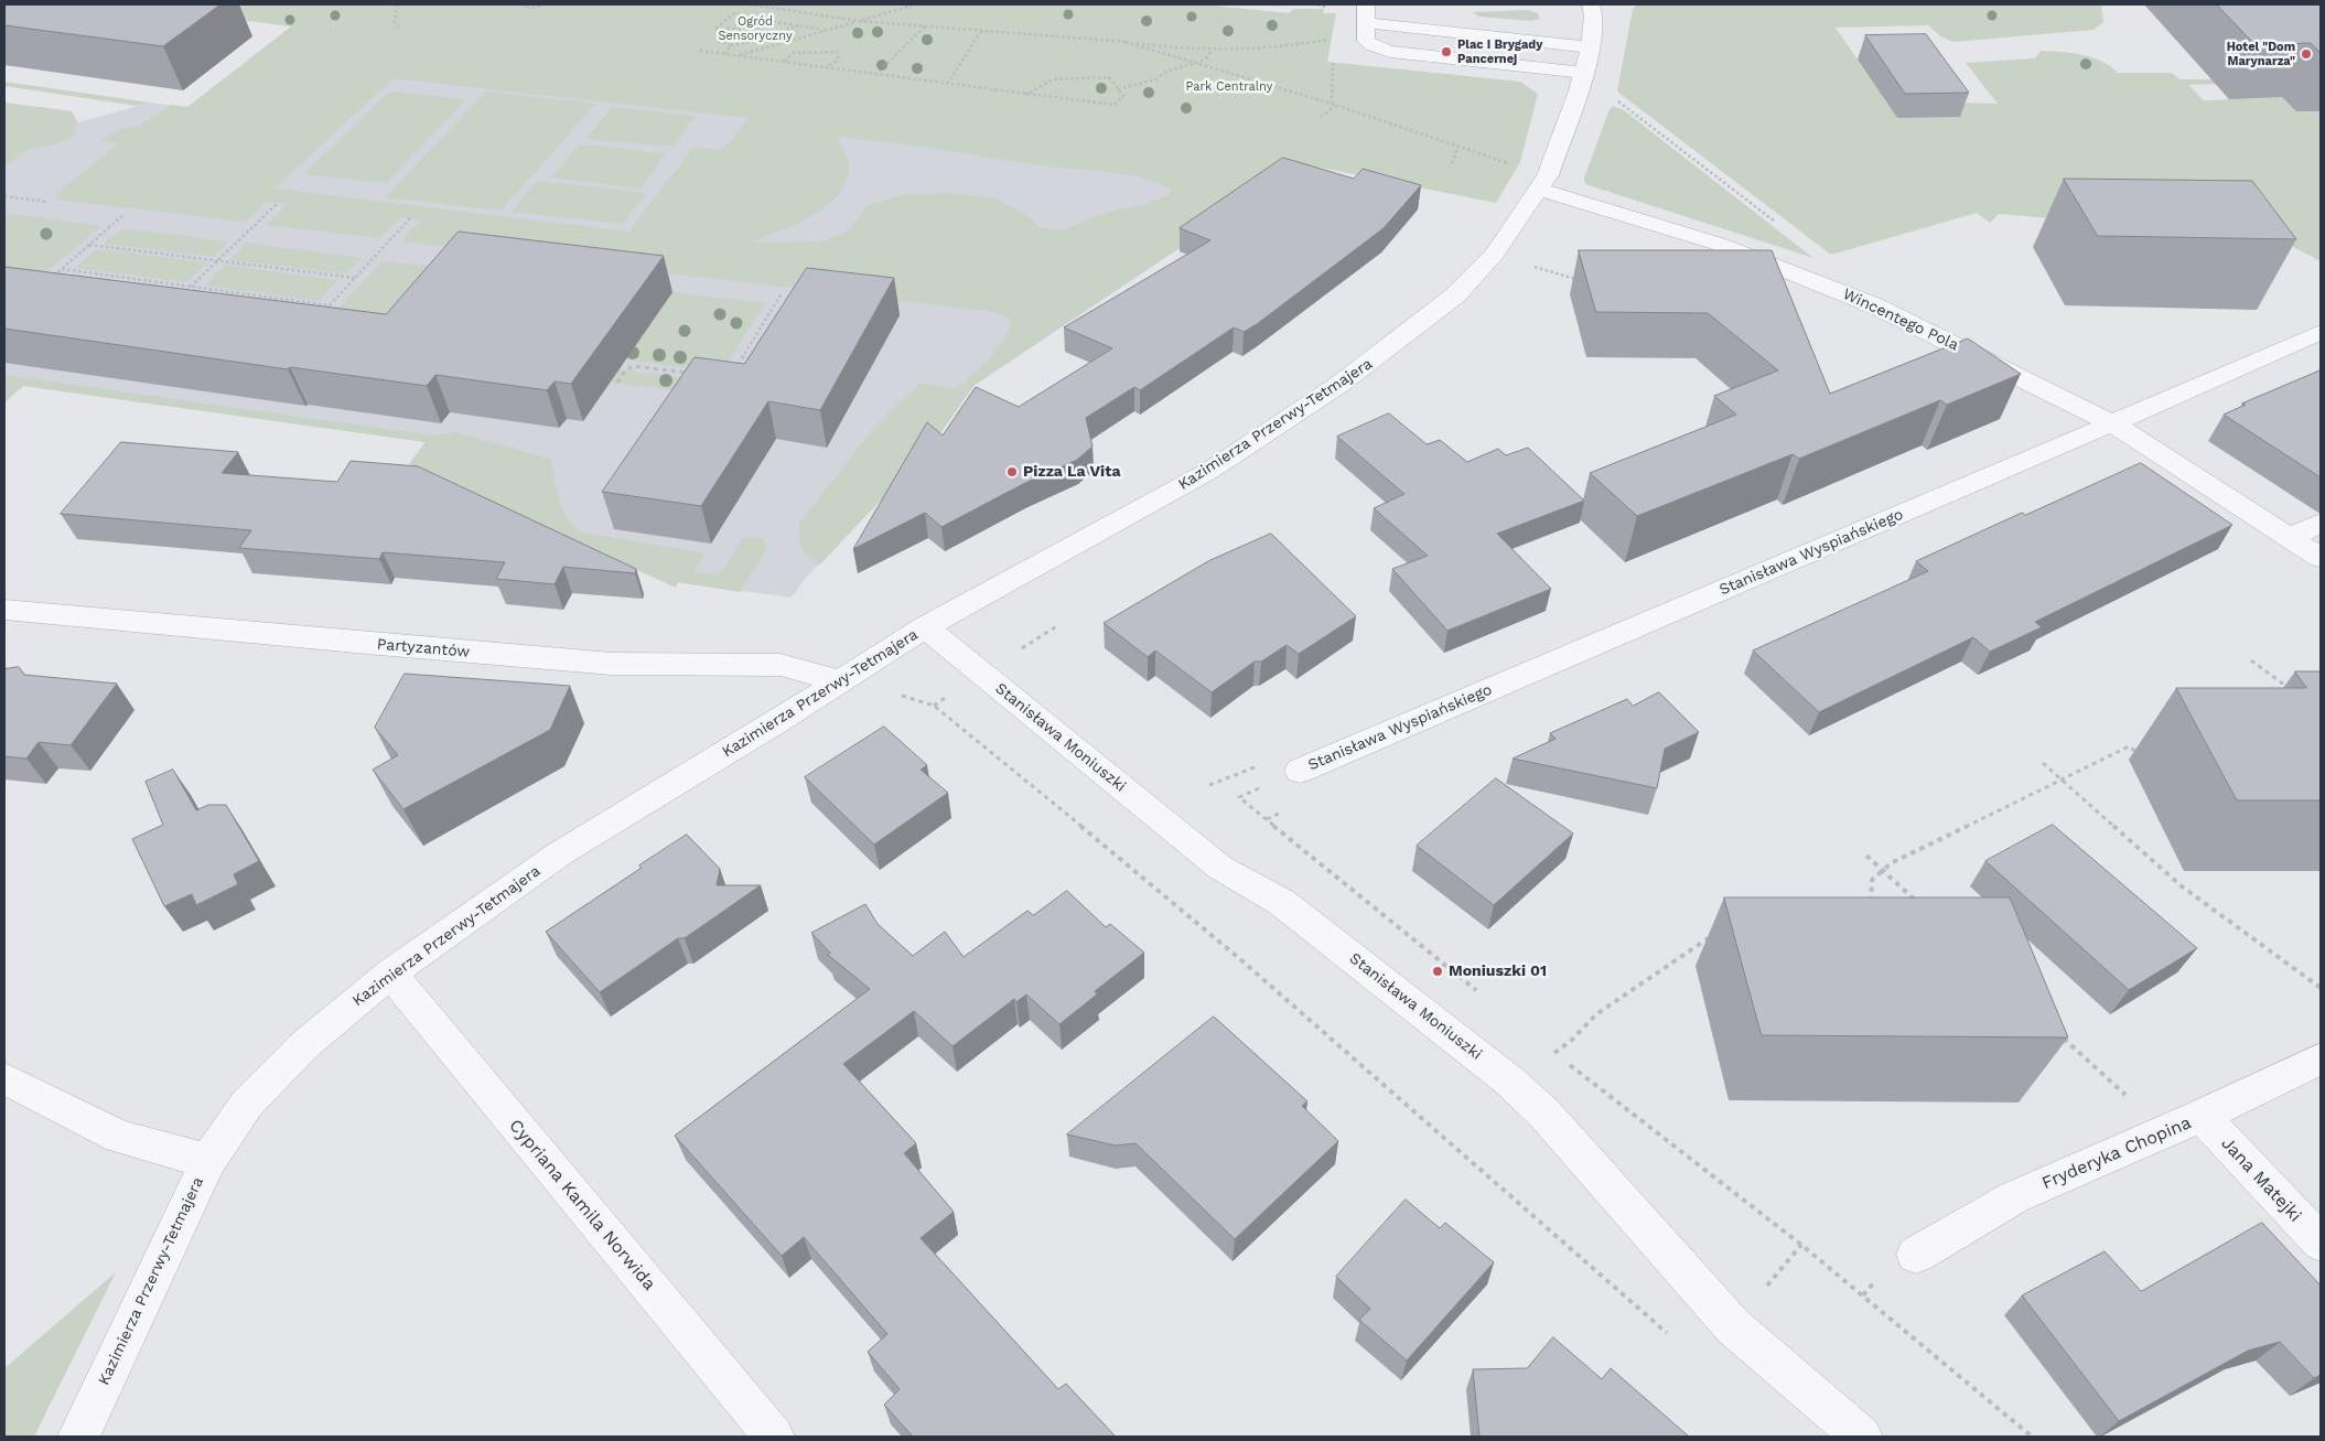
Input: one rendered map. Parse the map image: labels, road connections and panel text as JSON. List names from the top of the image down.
{
  "streets": {
    "street": [
      "Wincentego Pola",
      "Kazimierza Przerwy-Tetmajera",
      "Stanisława Wyspiańskiego",
      "Partyzantów",
      "Stanisława Moniuszki",
      "Fryderyka Chopina",
      "Jana Matejki",
      "Cypriana Kamila Norwida"
    ]
  },
  "crossings": [
    ["Wincentego Pola", "Kazimierza Przerwy-Tetmajera"],
    ["Wincentego Pola", "Stanisława Wyspiańskiego"],
    ["Kazimierza Przerwy-Tetmajera", "Partyzantów"],
    ["Kazimierza Przerwy-Tetmajera", "Stanisława Moniuszki"],
    ["Kazimierza Przerwy-Tetmajera", "Cypriana Kamila Norwida"],
    ["Fryderyka Chopina", "Jana Matejki"]
  ],
  "parks": ["Ogród Sensoryczny", "Park Centralny"],
  "places": [
    "Plac I Brygady Pancernej",
    "Hotel \"Dom Marynarza\"",
    "Pizza La Vita",
    "Moniuszki 01"
  ]
}
